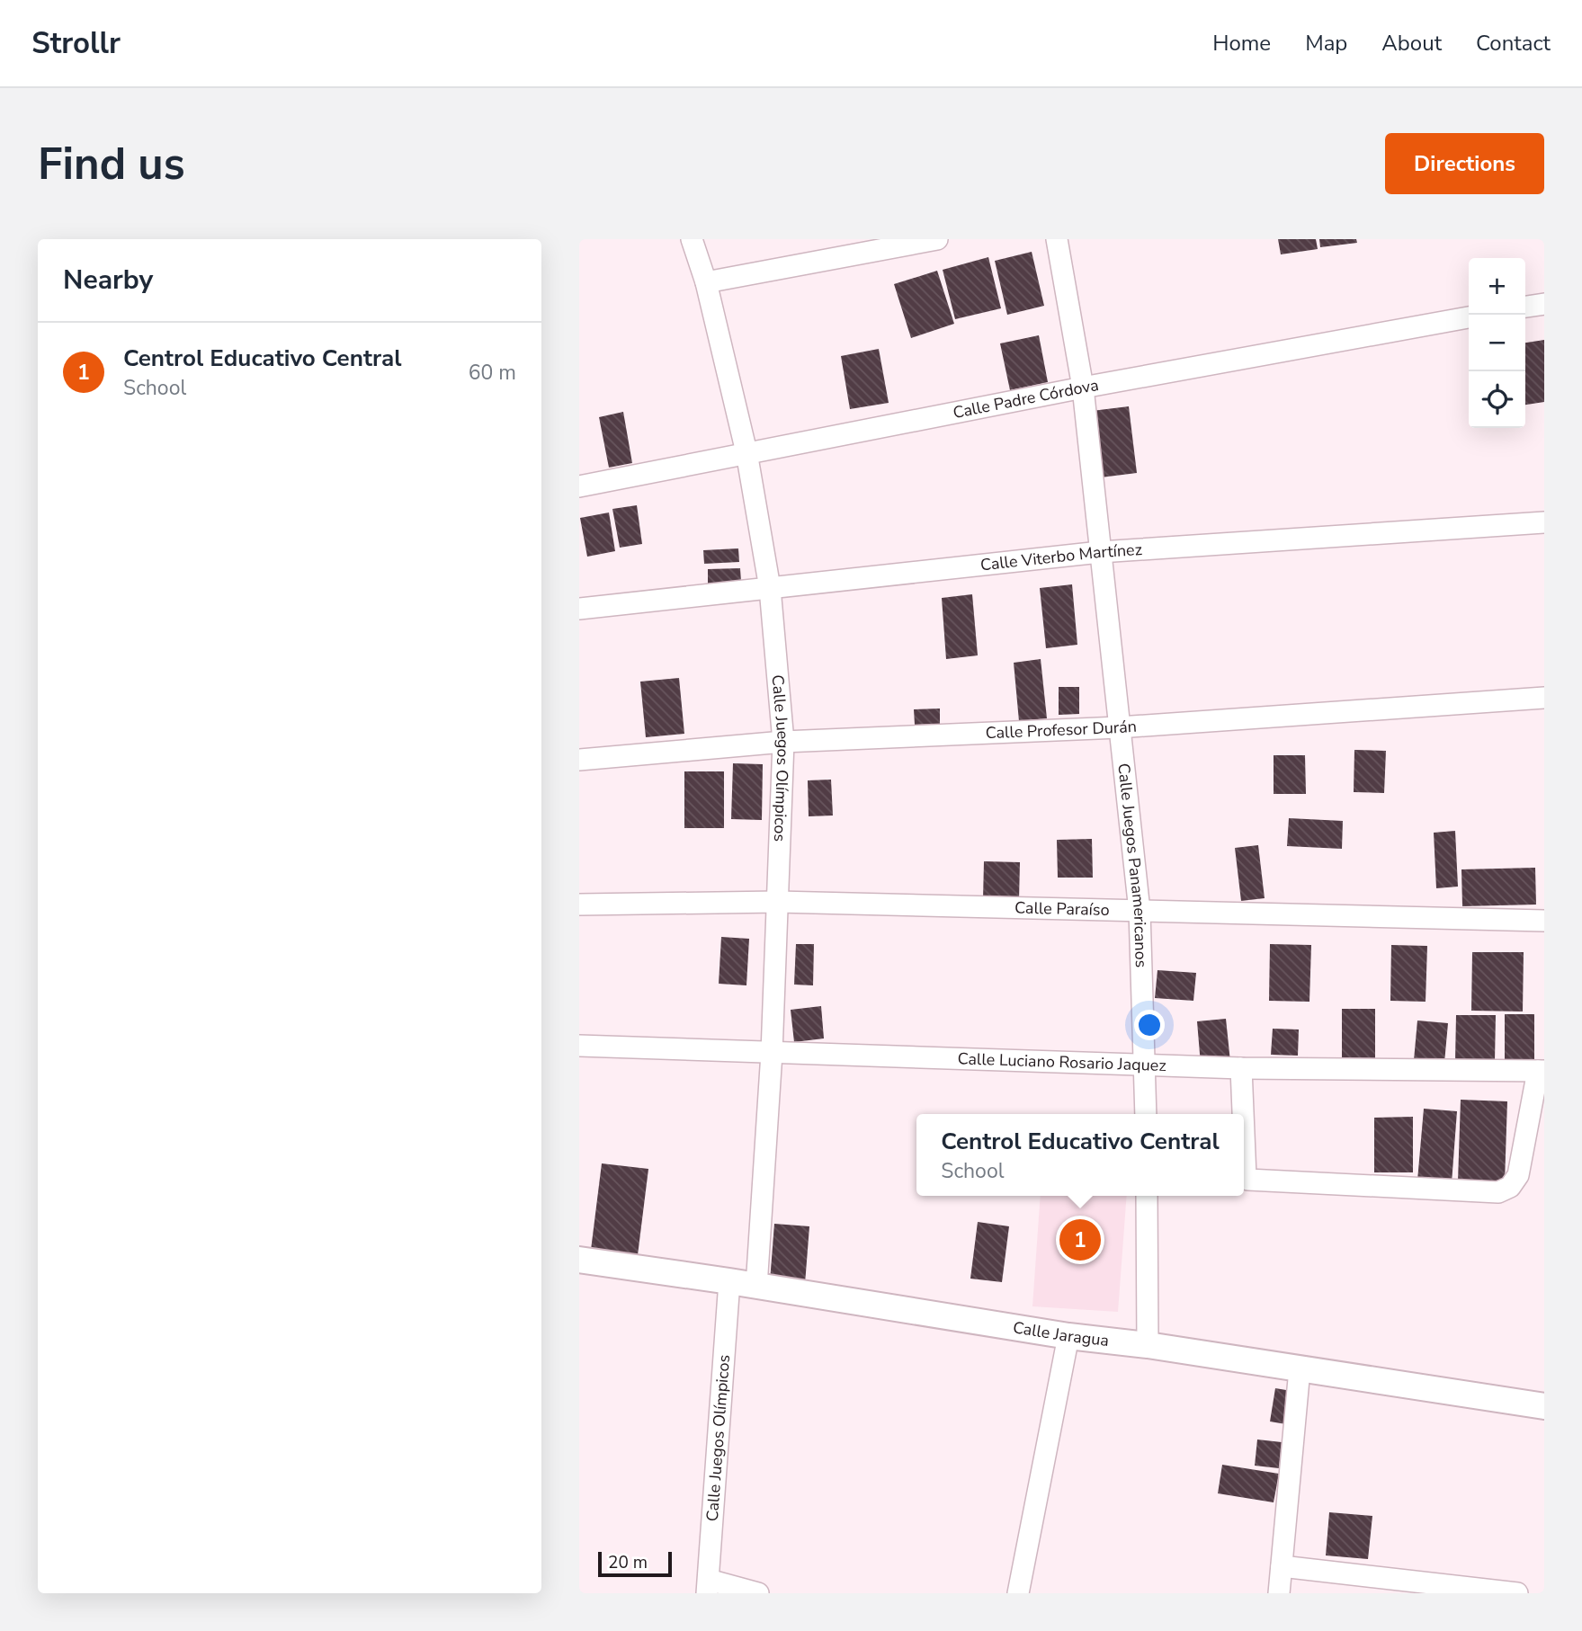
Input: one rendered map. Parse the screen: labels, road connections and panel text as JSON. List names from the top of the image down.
{
  "streets": {
    "street": [
      "Calle Padre Córdova",
      "Calle Viterbo Martínez",
      "Calle Profesor Durán",
      "Calle Juegos Olímpicos",
      "Calle Juegos Panamericanos",
      "Calle Paraíso",
      "Calle Luciano Rosario Jaquez",
      "Calle Jaragua"
    ]
  },
  "crossings": [
    ["Calle Padre Córdova", "Calle Juegos Olímpicos"],
    ["Calle Padre Córdova", "Calle Juegos Panamericanos"],
    ["Calle Viterbo Martínez", "Calle Juegos Olímpicos"],
    ["Calle Viterbo Martínez", "Calle Juegos Panamericanos"],
    ["Calle Profesor Durán", "Calle Juegos Olímpicos"],
    ["Calle Profesor Durán", "Calle Juegos Panamericanos"],
    ["Calle Juegos Olímpicos", "Calle Paraíso"],
    ["Calle Juegos Olímpicos", "Calle Luciano Rosario Jaquez"],
    ["Calle Juegos Olímpicos", "Calle Jaragua"],
    ["Calle Juegos Panamericanos", "Calle Paraíso"],
    ["Calle Juegos Panamericanos", "Calle Luciano Rosario Jaquez"]
  ],
  "scale_bar": "20 m",
  "page": {
    "header": "Strollr",
    "nav": [
      "Home",
      "Map",
      "About",
      "Contact"
    ],
    "buttons": "Directions",
    "title": "Find us",
    "heading": "Nearby",
    "map_buttons": ["+", "−"],
    "list": [
      {
        "mark": "1",
        "name": "Centrol Educativo Central",
        "note": "School",
        "value": "60 m"
      }
    ],
    "popup": ["Centrol Educativo Central", "School"],
    "pins": "1",
    "scale": "20 m"
  }
}
